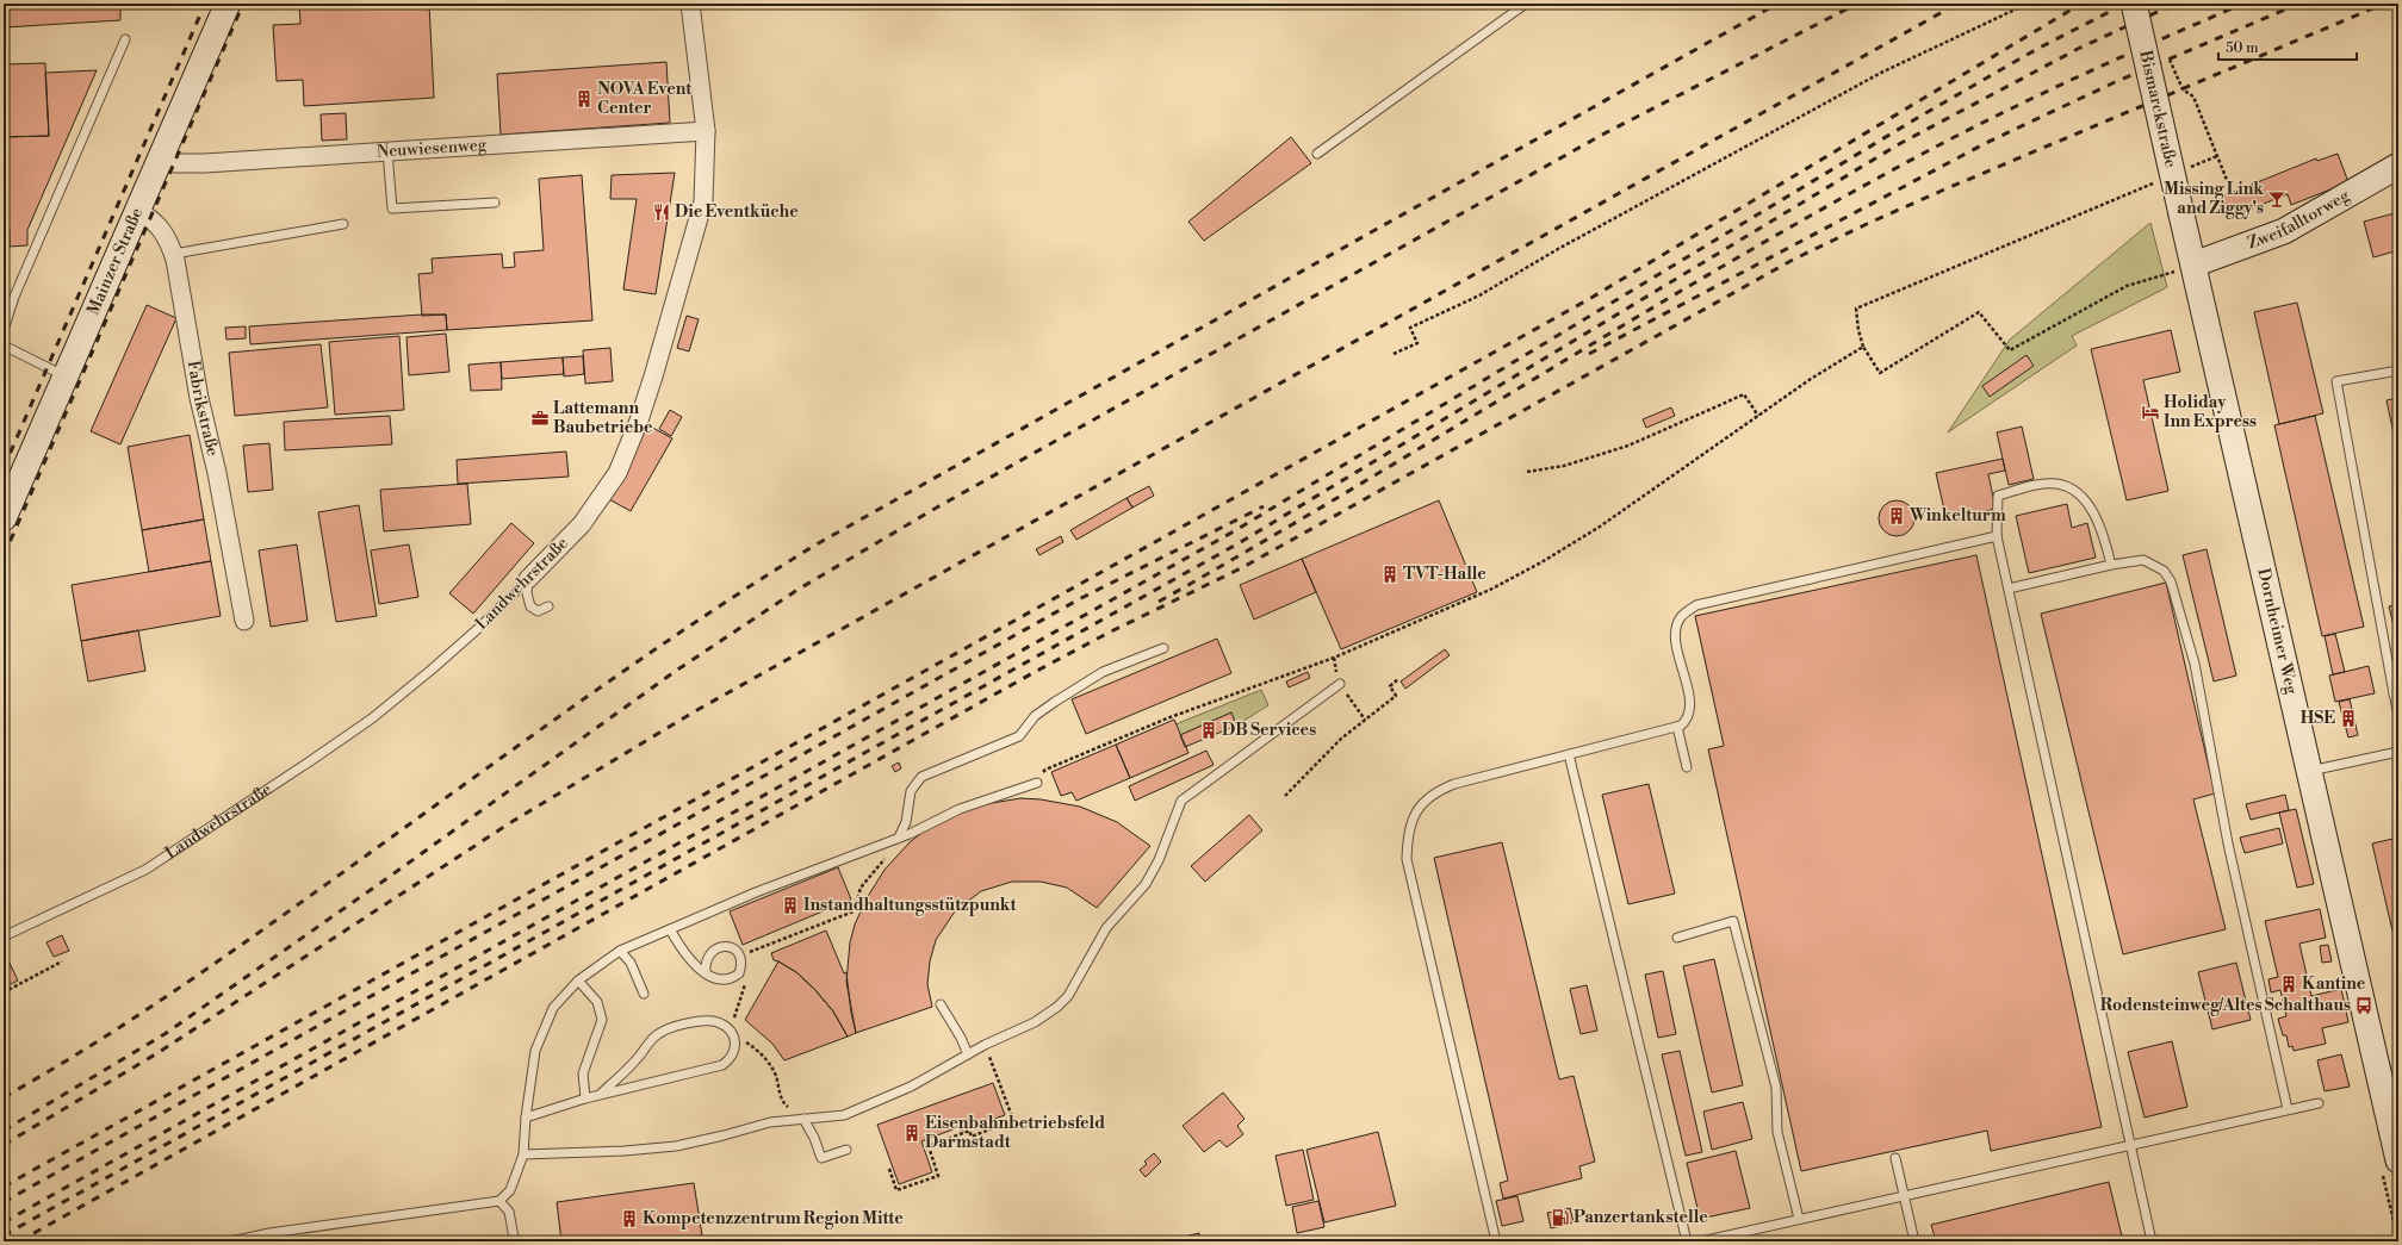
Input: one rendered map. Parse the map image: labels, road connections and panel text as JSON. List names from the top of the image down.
{
  "streets": {
    "main road": [
      "Bismarckstraße",
      "Zweifalltorweg",
      "Mainzer Straße",
      "Dornheimer Weg"
    ],
    "street": ["Neuwiesenweg", "Fabrikstraße", "Landwehrstraße"]
  },
  "crossings": [
    ["Bismarckstraße", "Dornheimer Weg"],
    ["Neuwiesenweg", "Mainzer Straße"],
    ["Neuwiesenweg", "Landwehrstraße"],
    ["Zweifalltorweg", "Dornheimer Weg"],
    ["Mainzer Straße", "Fabrikstraße"]
  ],
  "places": {
    "building": [
      "NOVA Event Center",
      "Winkelturm",
      "TVT-Halle",
      "HSE",
      "DB Services",
      "Instandhaltungsstützpunkt",
      "Kantine",
      "Eisenbahnbetriebsfeld Darmstadt",
      "Kompetenzzentrum Region Mitte"
    ],
    "bar": ["Missing Link and Ziggy's"],
    "restaurant": ["Die Eventküche"],
    "hotel": ["Holiday Inn Express"],
    "office": ["Lattemann Baubetriebe"],
    "bus stop": ["Rodensteinweg/Altes Schalthaus"],
    "fuel station": ["Panzertankstelle"]
  },
  "scale_bar": "50 m"
}
